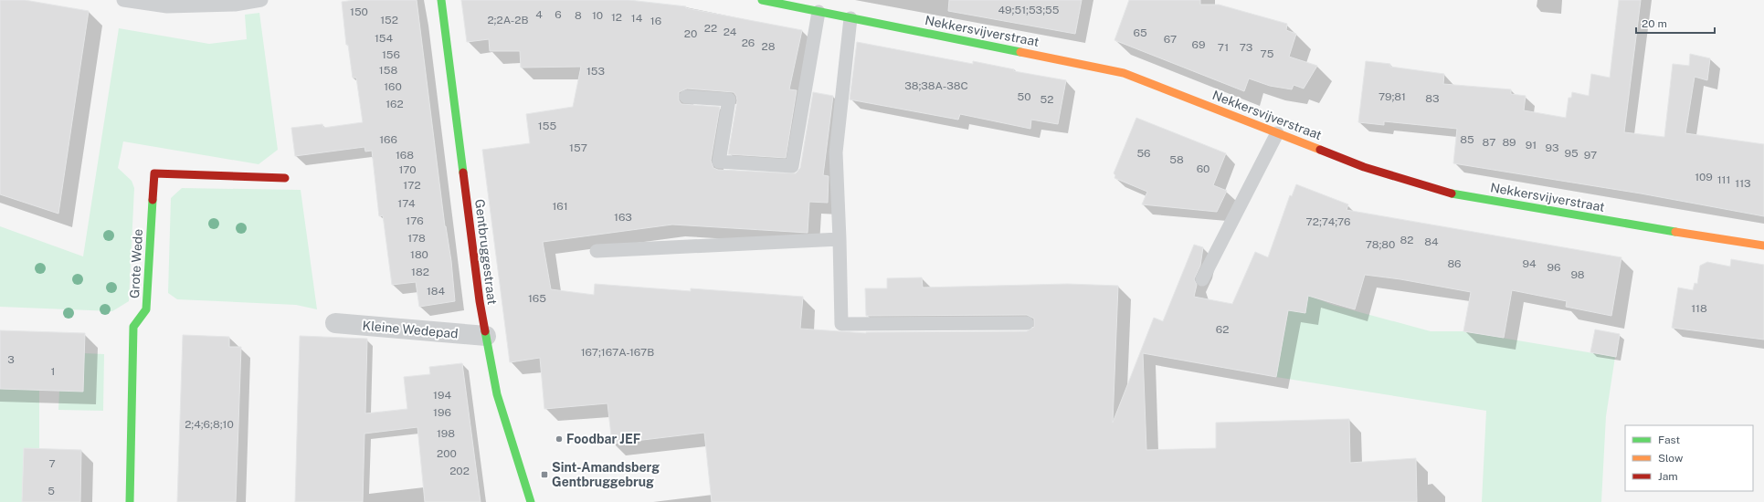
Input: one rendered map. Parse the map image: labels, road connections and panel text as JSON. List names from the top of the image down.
{
  "streets": {
    "street": [
      "Nekkersvijverstraat",
      "Gentbruggestraat",
      "Grote Wede",
      "Kleine Wedepad"
    ]
  },
  "crossings": [
    ["Gentbruggestraat", "Kleine Wedepad"]
  ],
  "places": {
    "other": ["Foodbar JEF"],
    "transit": ["Sint-Amandsberg Gentbruggebrug"]
  },
  "house_numbers": [
    "49;51;53;55",
    "150",
    "4",
    "6",
    "8",
    "10",
    "12",
    "14",
    "152",
    "2;2A-2B",
    "16",
    "22",
    "24",
    "65",
    "20",
    "154",
    "67",
    "26",
    "69",
    "28",
    "71",
    "73",
    "75",
    "156",
    "158",
    "153",
    "38;38A-38C",
    "160",
    "50",
    "79;81",
    "83",
    "52",
    "162",
    "155",
    "166",
    "85",
    "87",
    "89",
    "91",
    "157",
    "93",
    "56",
    "95",
    "168",
    "97",
    "58",
    "60",
    "170",
    "109",
    "111",
    "113",
    "172",
    "174",
    "161",
    "163",
    "176",
    "72;74;76",
    "178",
    "82",
    "84",
    "78;80",
    "180",
    "86",
    "94",
    "96",
    "182",
    "98",
    "184",
    "165",
    "118",
    "62",
    "167;167A-167B",
    "3",
    "1",
    "194",
    "196",
    "2;4;6;8;10",
    "198",
    "200",
    "7",
    "202",
    "5"
  ],
  "legend": ["Fast", "Slow", "Jam"],
  "scale_bar": "20 m"
}
